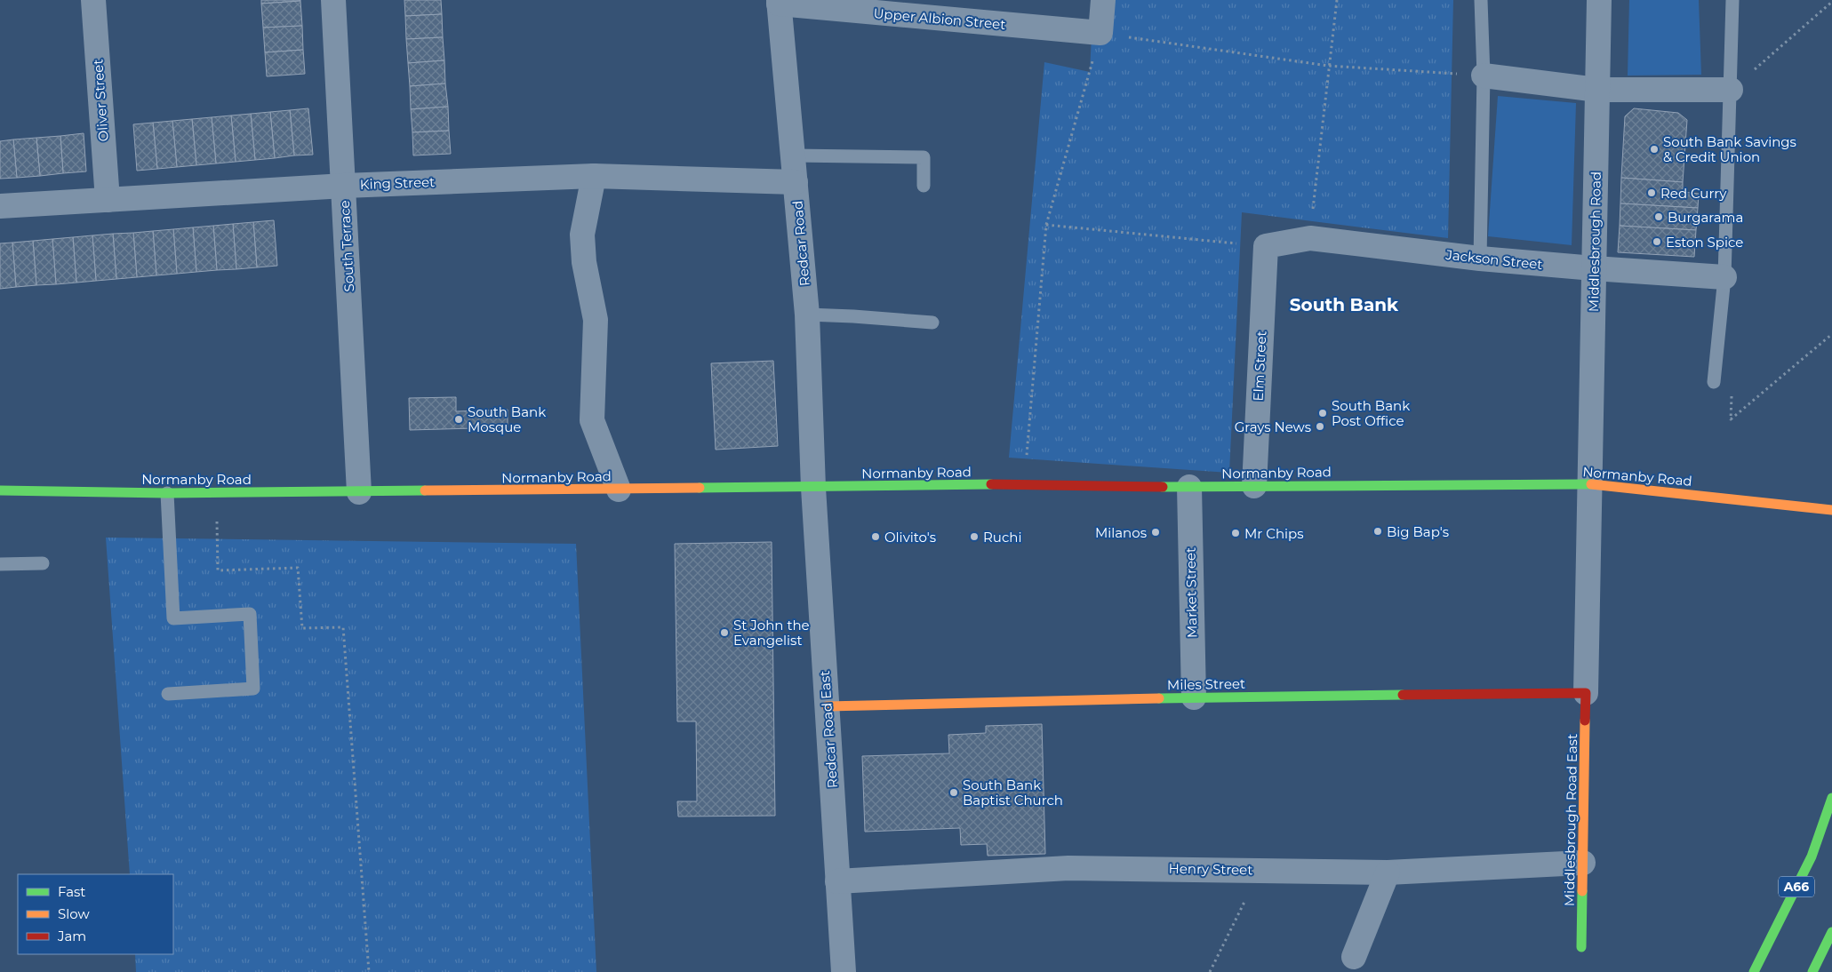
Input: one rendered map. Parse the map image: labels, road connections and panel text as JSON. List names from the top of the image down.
{
  "streets": {
    "main road": [
      "Normanby Road",
      "Miles Street",
      "Middlesbrough Road East",
      "A66"
    ],
    "street": [
      "Upper Albion Street",
      "Oliver Street",
      "King Street",
      "Middlesbrough Road",
      "Redcar Road",
      "South Terrace",
      "Jackson Street",
      "Elm Street",
      "Market Street",
      "Redcar Road East",
      "Henry Street"
    ]
  },
  "crossings": [
    ["Upper Albion Street", "Redcar Road"],
    ["Oliver Street", "King Street"],
    ["King Street", "Redcar Road"],
    ["King Street", "South Terrace"],
    ["Middlesbrough Road", "Jackson Street"],
    ["Middlesbrough Road", "Normanby Road"],
    ["Middlesbrough Road", "Miles Street"],
    ["Middlesbrough Road", "Middlesbrough Road East"],
    ["Redcar Road", "Normanby Road"],
    ["Redcar Road", "Redcar Road East"],
    ["South Terrace", "Normanby Road"],
    ["Jackson Street", "Elm Street"],
    ["Elm Street", "Normanby Road"],
    ["Normanby Road", "Market Street"],
    ["Normanby Road", "Redcar Road East"],
    ["Market Street", "Miles Street"],
    ["Miles Street", "Redcar Road East"],
    ["Miles Street", "Middlesbrough Road East"],
    ["Redcar Road East", "Henry Street"],
    ["Middlesbrough Road East", "Henry Street"]
  ],
  "districts": ["South Bank"],
  "places": [
    "South Bank Savings & Credit Union",
    "Red Curry",
    "Burgarama",
    "Eston Spice",
    "South Bank Post Office",
    "South Bank Mosque",
    "Grays News",
    "Big Bap's",
    "Milanos",
    "Mr Chips",
    "Olivito's",
    "Ruchi",
    "St John the Evangelist",
    "South Bank Baptist Church"
  ],
  "legend": ["Fast", "Slow", "Jam"]
}
